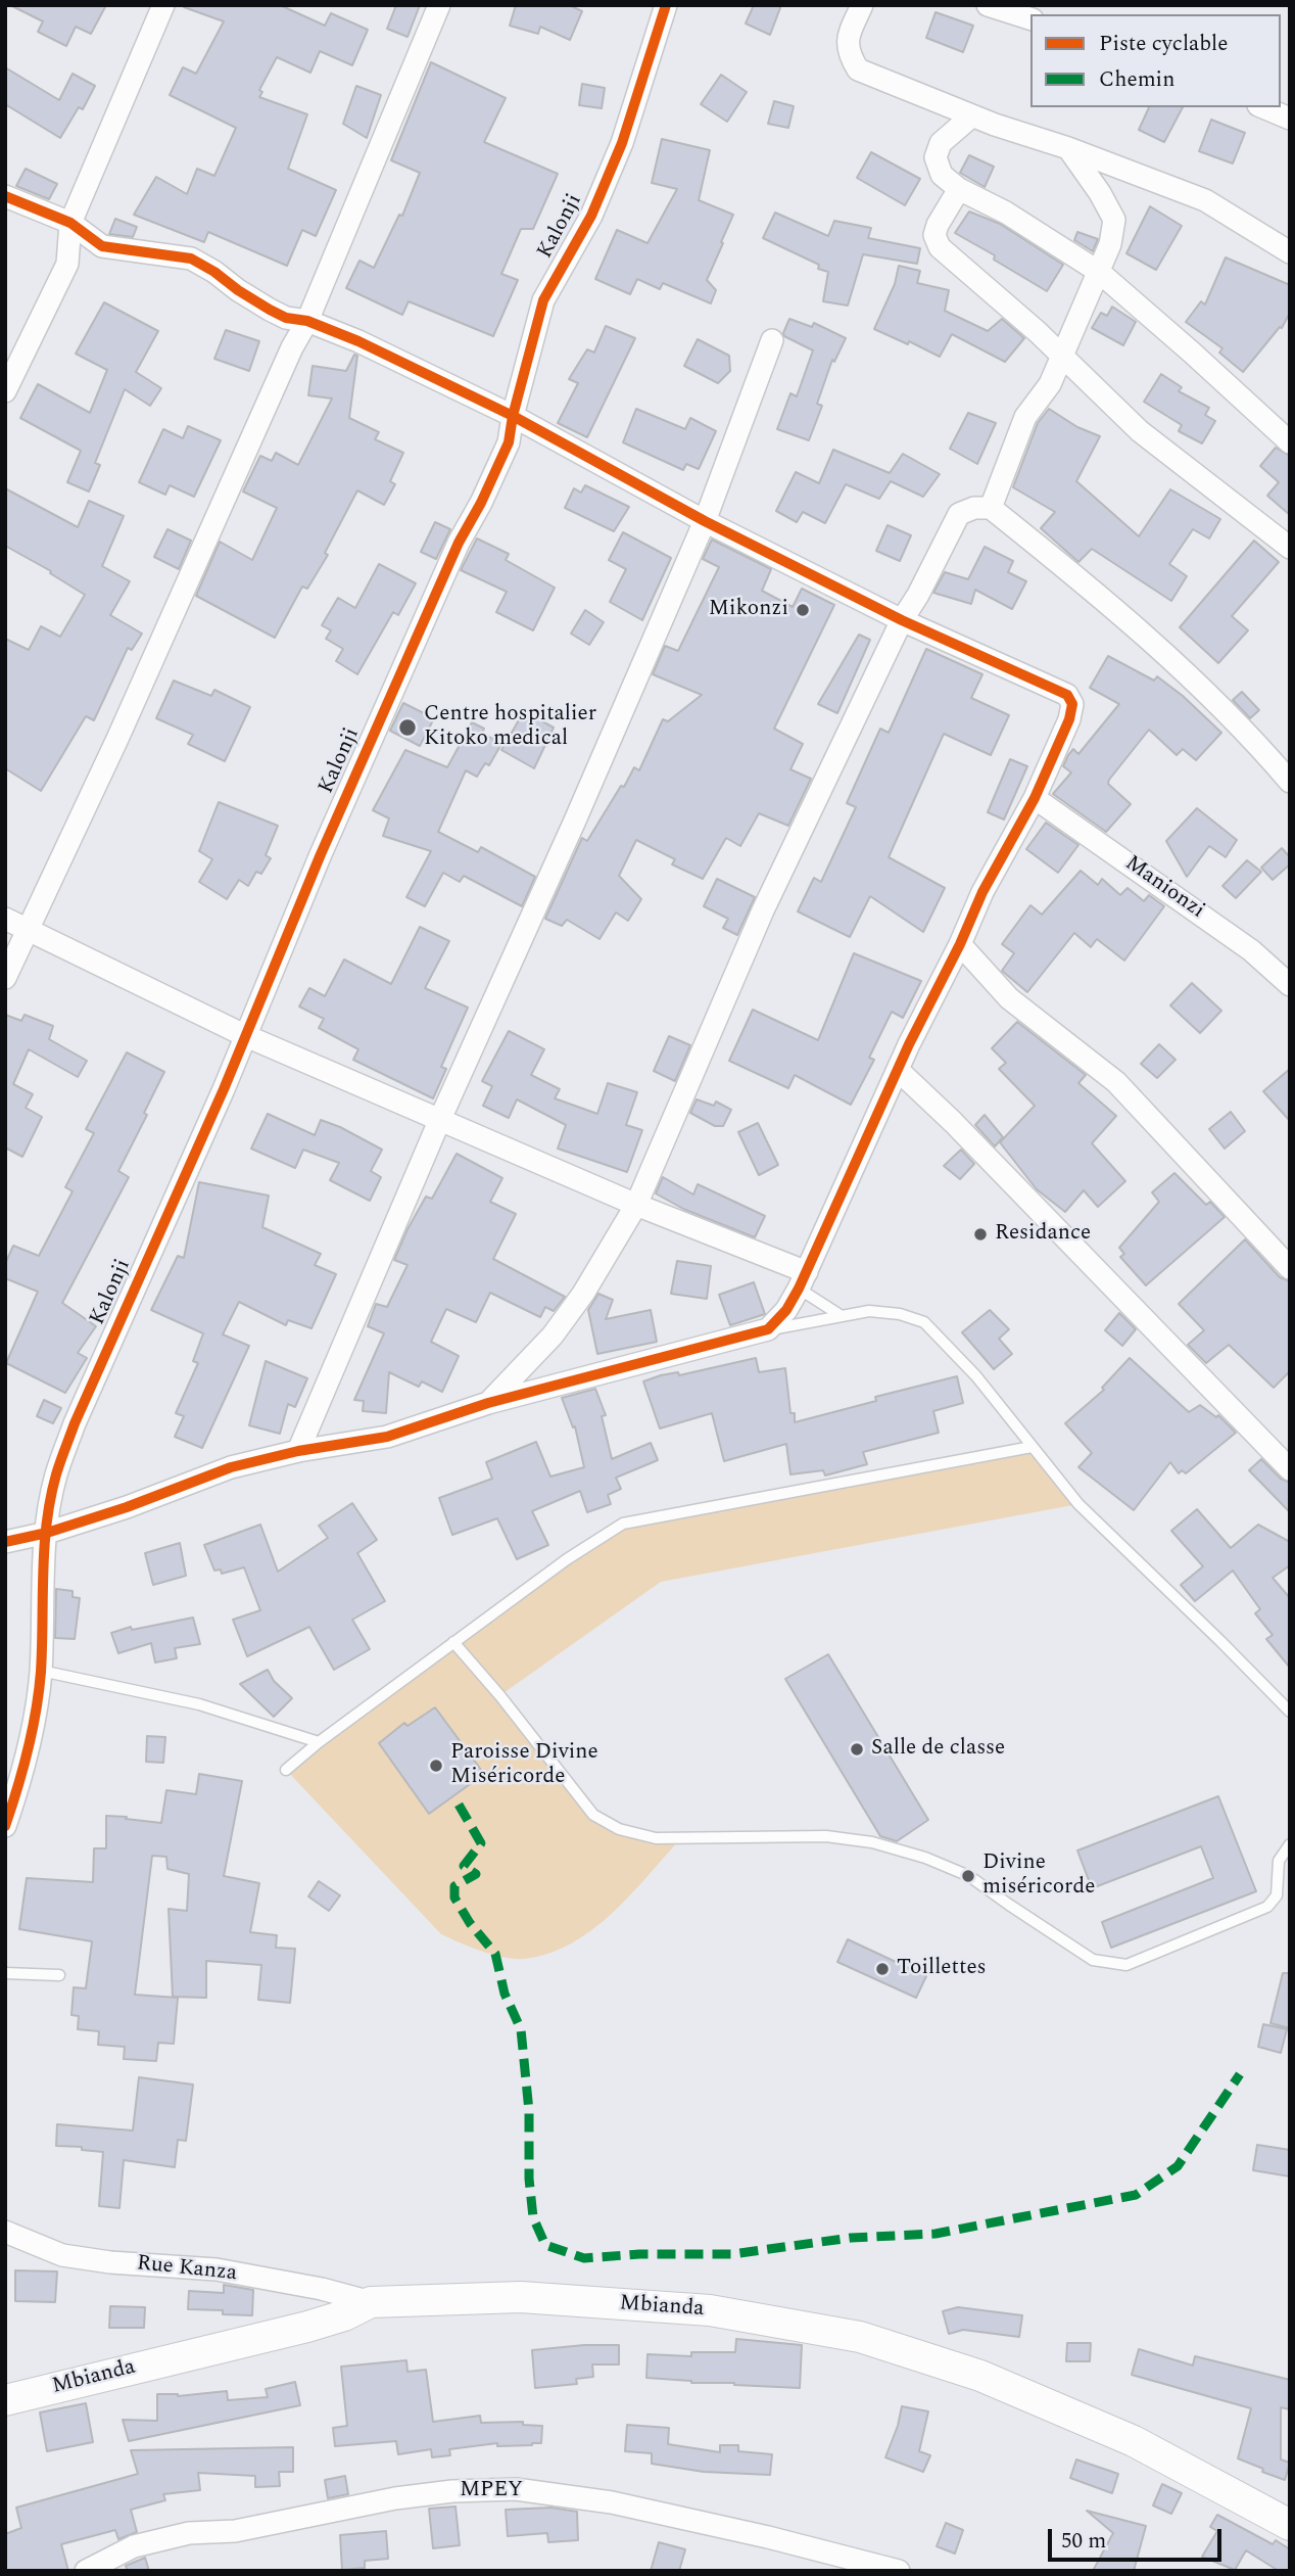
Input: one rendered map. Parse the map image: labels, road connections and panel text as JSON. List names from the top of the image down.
{
  "streets": {
    "street": [
      "Kalonji",
      "Manionzi",
      "Rue Kanza",
      "Mbianda",
      "MPEY"
    ]
  },
  "crossings": [
    ["Rue Kanza", "Mbianda"]
  ],
  "places": [
    "Mikonzi",
    "Centre hospitalier Kitoko medical",
    "Residance",
    "Salle de classe",
    "Paroisse Divine Miséricorde",
    "Divine miséricorde",
    "Toillettes"
  ],
  "legend": ["Piste cyclable", "Chemin"],
  "scale_bar": "50 m"
}
